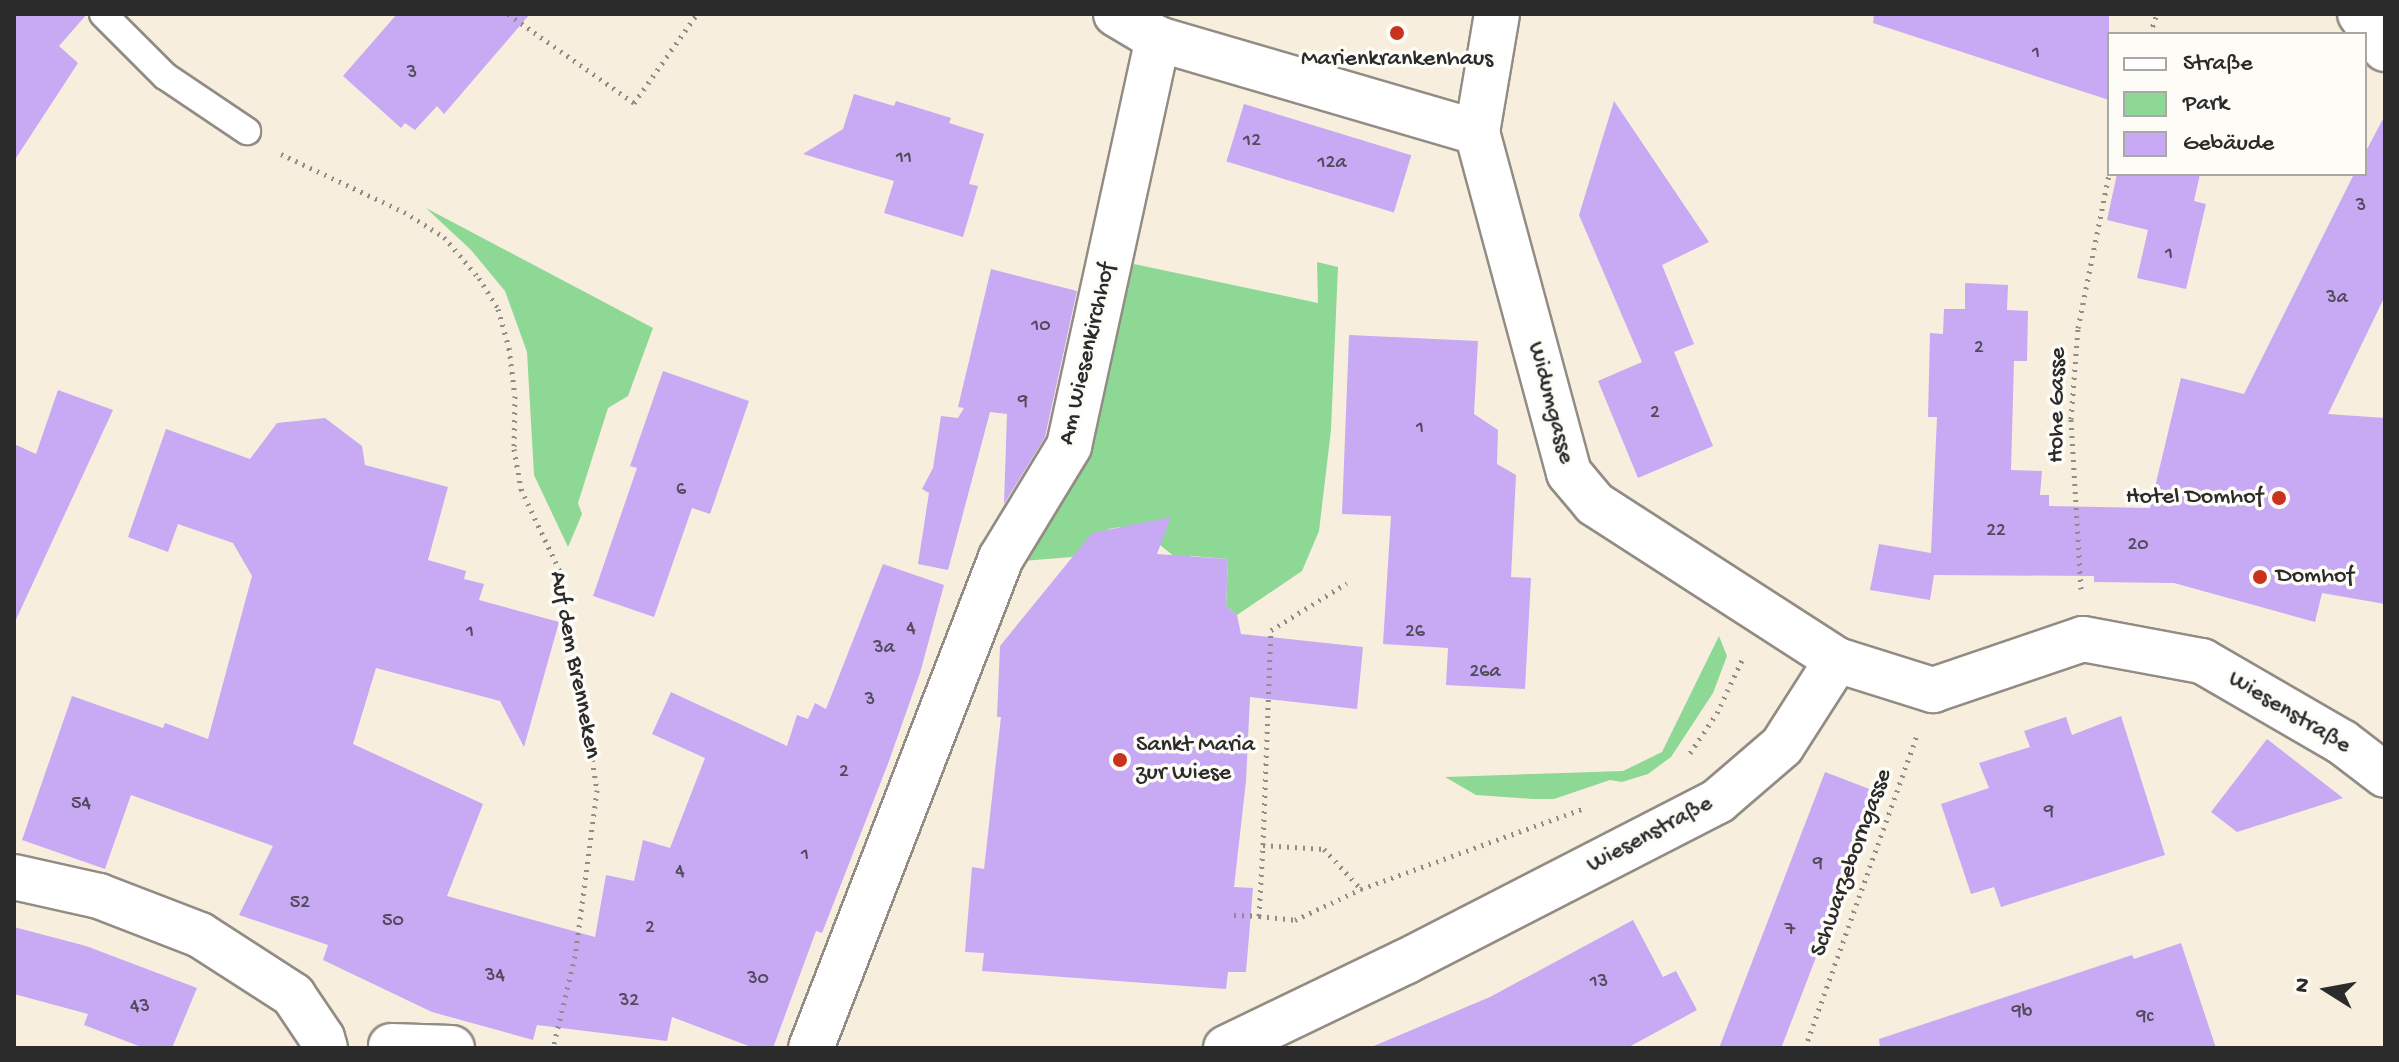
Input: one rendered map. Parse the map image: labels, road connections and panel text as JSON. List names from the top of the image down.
{
  "streets": {
    "street": ["Am Wiesenkirchhof", "Widumgasse", "Wiesenstraße"],
    "path": ["Hohe Gasse", "Auf dem Brenneken", "Schwarzeborngasse"]
  },
  "crossings": [
    ["Widumgasse", "Wiesenstraße"],
    ["Hohe Gasse", "Wiesenstraße"],
    ["Wiesenstraße", "Schwarzeborngasse"]
  ],
  "places": [
    "Marienkrankenhaus",
    "Hotel Domhof",
    "Domhof",
    "Sankt Maria zur Wiese"
  ],
  "house_numbers": [
    "1",
    "3",
    "12",
    "11",
    "12a",
    "3",
    "1",
    "3a",
    "10",
    "2",
    "9",
    "2",
    "1",
    "6",
    "22",
    "20",
    "4",
    "1",
    "26",
    "3a",
    "26a",
    "3",
    "2",
    "54",
    "9",
    "1",
    "9",
    "4",
    "52",
    "50",
    "2",
    "7",
    "34",
    "30",
    "13",
    "32",
    "43",
    "9b",
    "9c"
  ],
  "legend": ["Straße", "Park", "Gebäude"],
  "north": "left"
}
